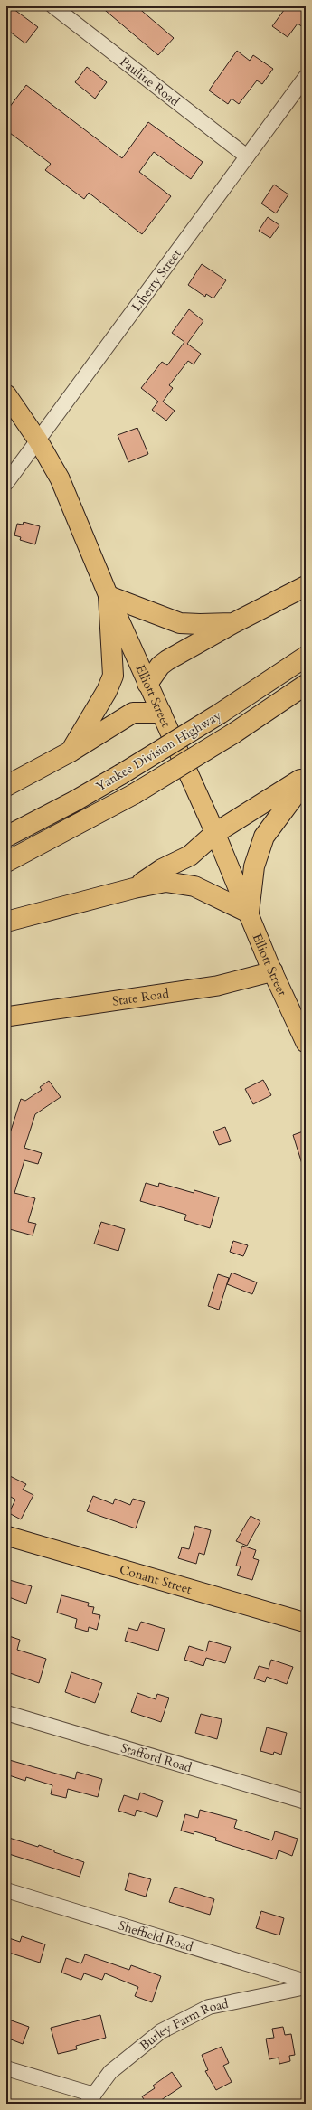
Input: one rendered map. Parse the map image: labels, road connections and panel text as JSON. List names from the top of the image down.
{
  "streets": {
    "highway": ["Yankee Division Highway"],
    "main road": ["Elliott Street", "State Road", "Conant Street"],
    "street": [
      "Pauline Road",
      "Liberty Street",
      "Stafford Road",
      "Sheffield Road",
      "Burley Farm Road"
    ]
  },
  "crossings": [
    ["Pauline Road", "Liberty Street"],
    ["Liberty Street", "Elliott Street"],
    ["Elliott Street", "State Road"]
  ]
}
